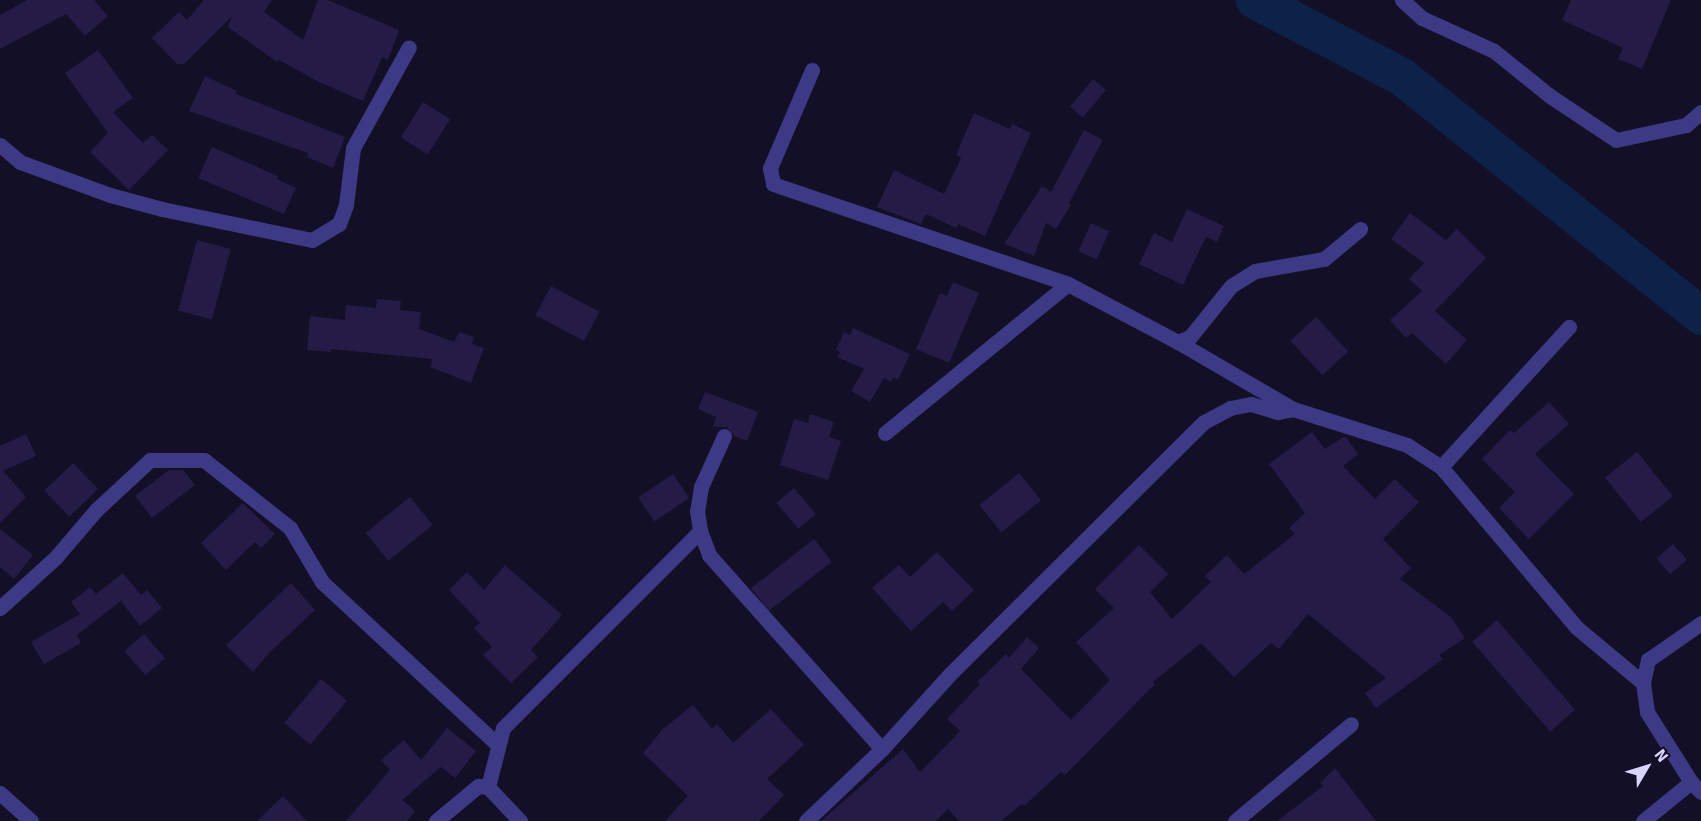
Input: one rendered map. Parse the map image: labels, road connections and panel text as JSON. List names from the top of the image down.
{
  "north": "top right"
}
